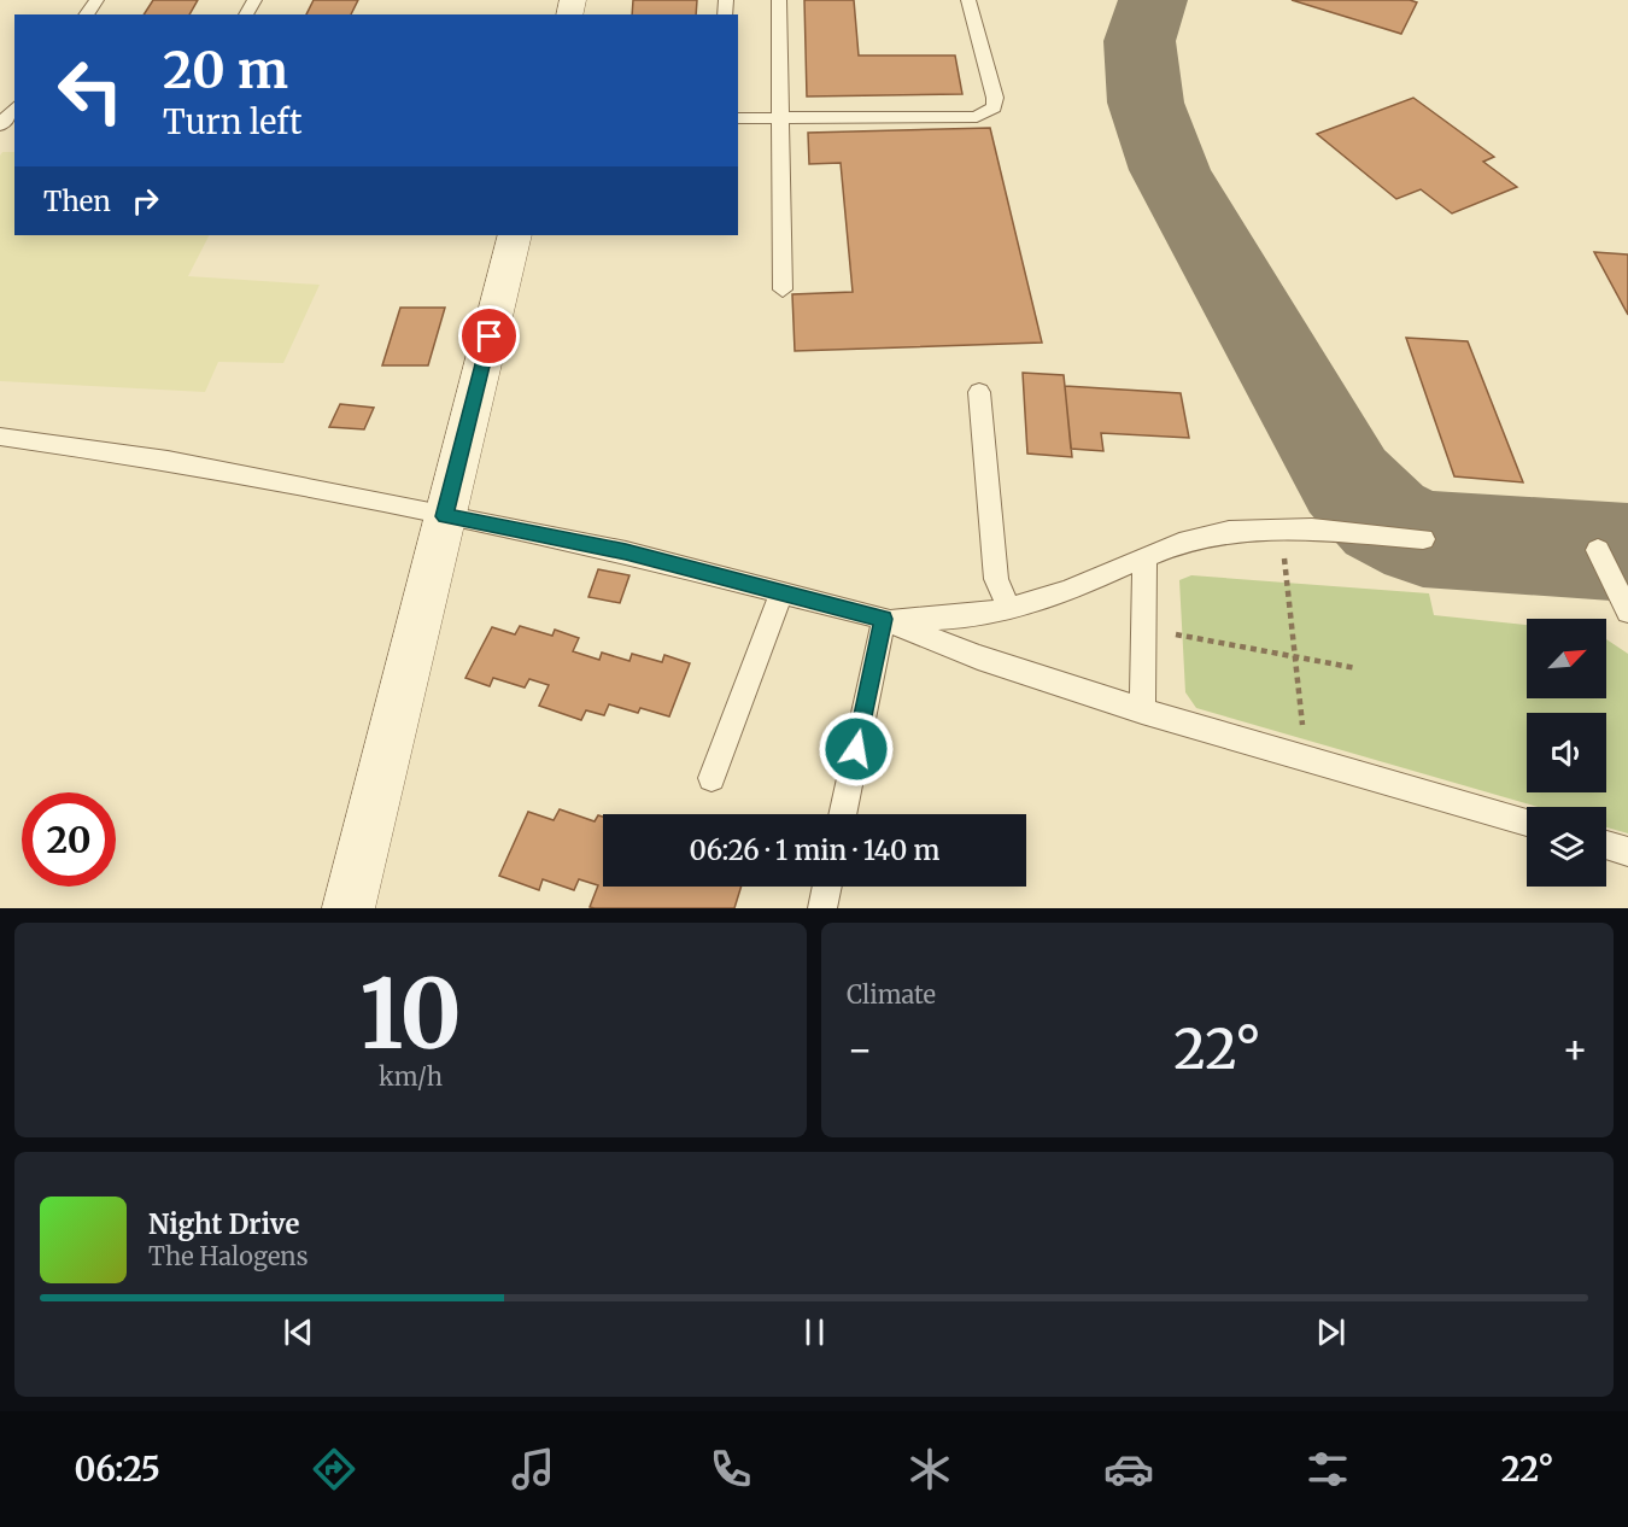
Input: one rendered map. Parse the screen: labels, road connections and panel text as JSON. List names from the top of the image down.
{
  "north": "top right",
  "page": {
    "turn": ["20 m", "Turn left"],
    "then": "Then",
    "limit": "20",
    "trip": "06:26 · 1 min · 140 m",
    "tile": [
      ["10", "km/h"],
      "Climate"
    ],
    "heat": ["−", "22°", "+"],
    "song": ["Night Drive", "The Halogens"],
    "tabs": ["06:25", "22°"]
  }
}
